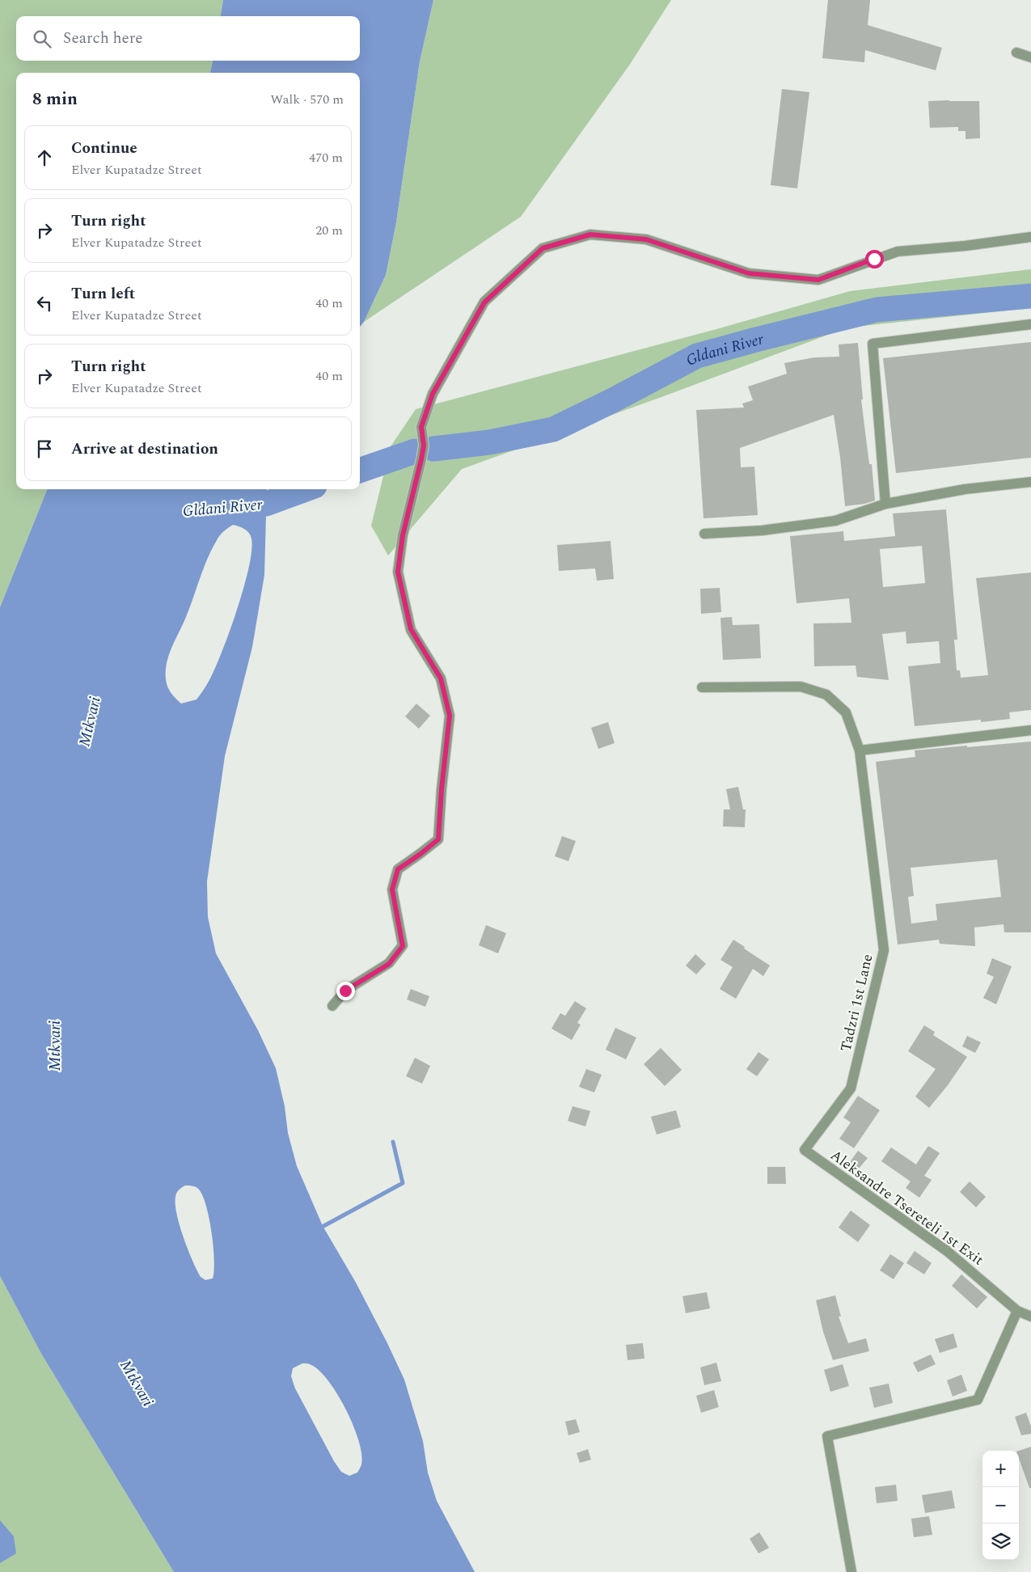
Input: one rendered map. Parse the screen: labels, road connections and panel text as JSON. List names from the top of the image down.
{
  "streets": {
    "street": ["Tadzri 1st Lane", "Aleksandre Tsereteli 1st Exit"]
  },
  "crossings": [
    ["Tadzri 1st Lane", "Aleksandre Tsereteli 1st Exit"]
  ],
  "water": ["Gldani River", "Mtkvari"],
  "page": {
    "search": "Search here",
    "heading": ["8 min", "Walk · 570 m"],
    "list": [
      ["Continue", "Elver Kupatadze Street", "470 m"],
      ["Turn right", "Elver Kupatadze Street", "20 m"],
      ["Turn left", "Elver Kupatadze Street", "40 m"],
      ["Turn right", "Elver Kupatadze Street", "40 m"],
      "Arrive at destination"
    ],
    "map_buttons": ["+", "−"]
  }
}
